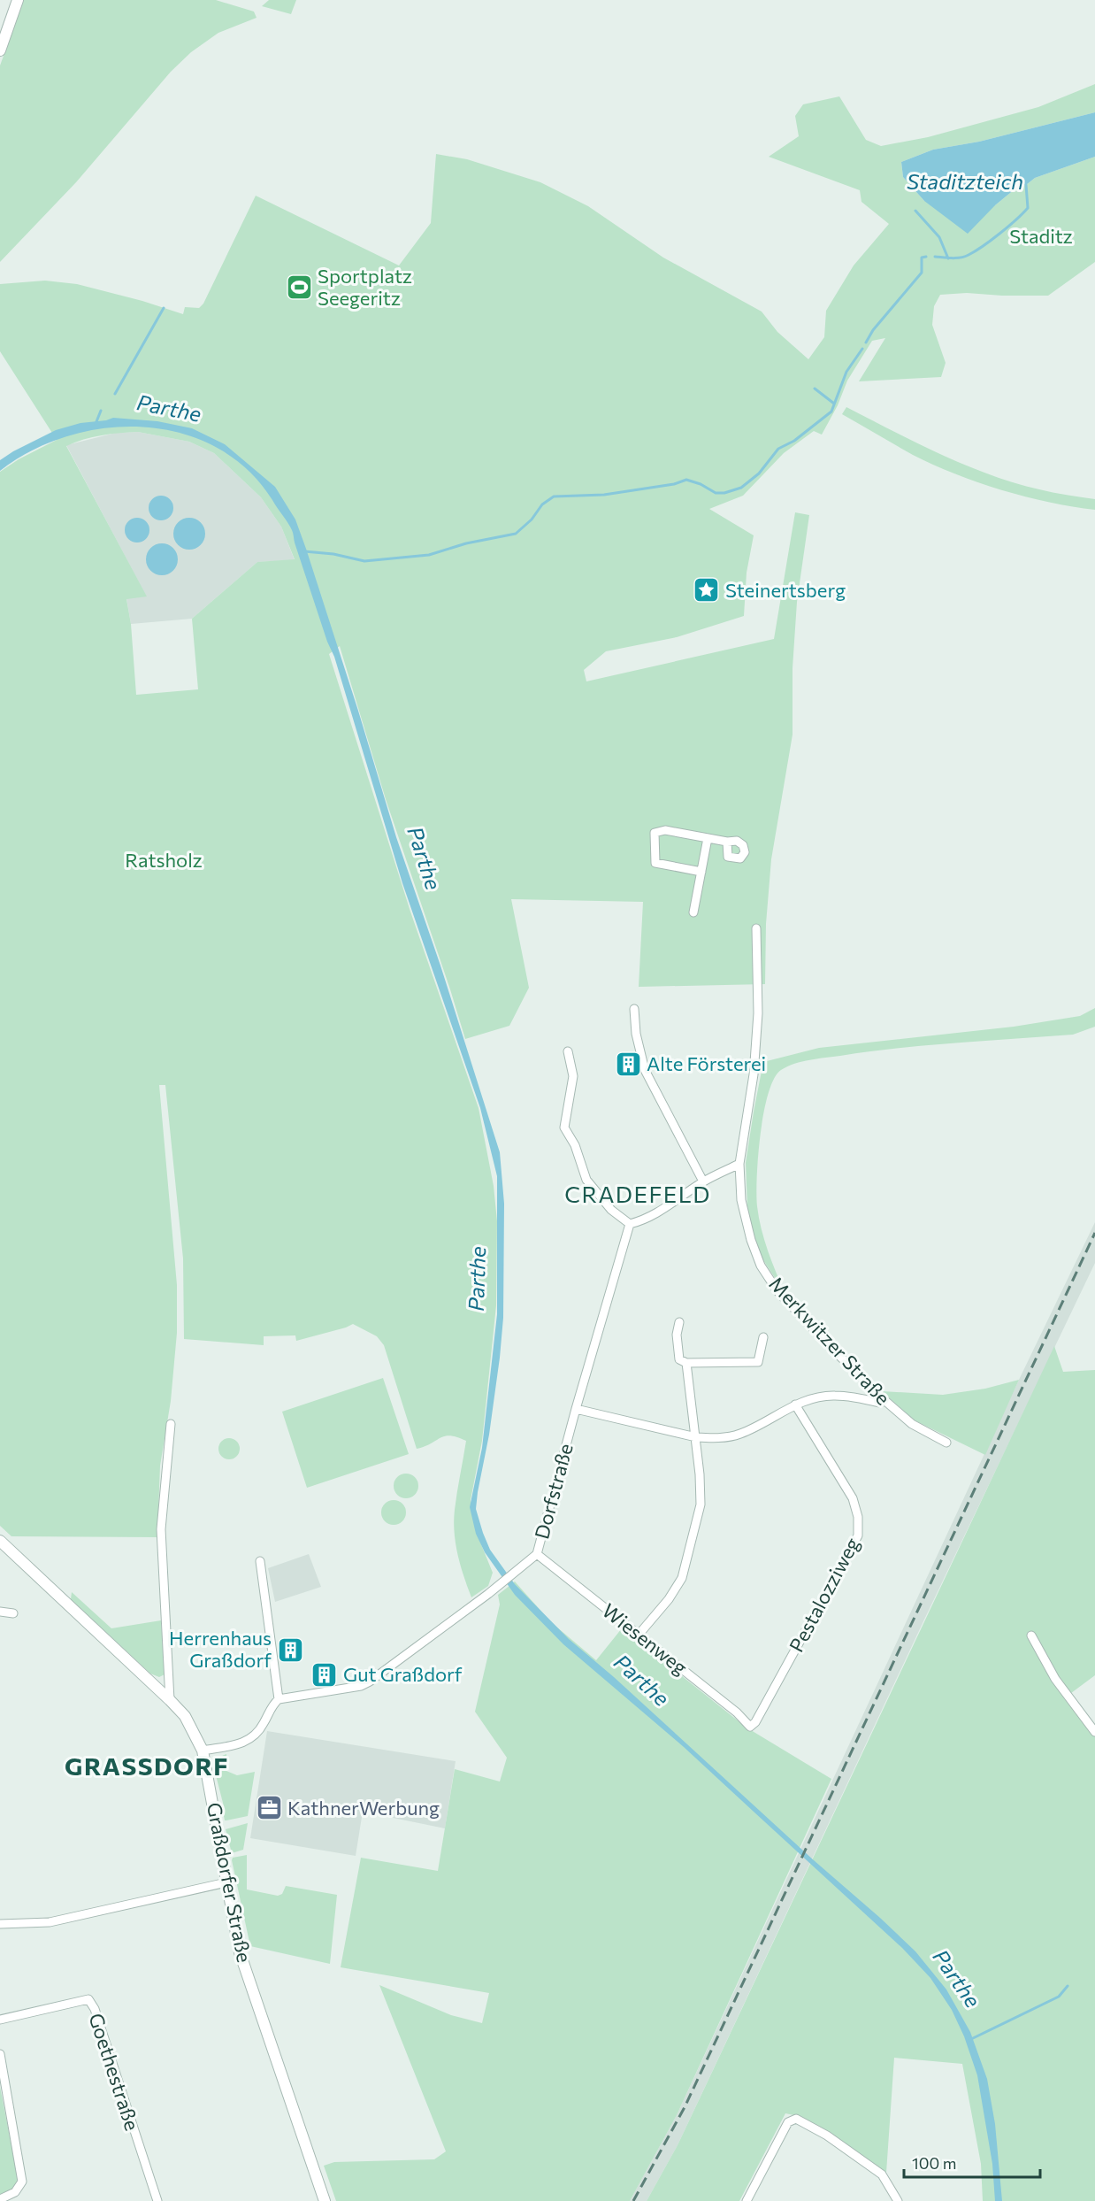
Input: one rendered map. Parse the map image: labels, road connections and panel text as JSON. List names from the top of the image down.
{
  "streets": {
    "street": [
      "Merkwitzer Straße",
      "Dorfstraße",
      "Pestalozziweg",
      "Wiesenweg",
      "Graßdorfer Straße",
      "Goethestraße"
    ]
  },
  "crossings": [
    ["Dorfstraße", "Wiesenweg"],
    ["Pestalozziweg", "Wiesenweg"]
  ],
  "districts": ["CRADEFELD", "GRASSDORF"],
  "water": ["Staditzteich", "Parthe"],
  "parks": ["Staditz", "Ratsholz"],
  "places": {
    "sports": ["Sportplatz Seegeritz"],
    "place": ["Steinertsberg"],
    "building": ["Alte Försterei", "Herrenhaus Graßdorf", "Gut Graßdorf"],
    "office": ["KathnerWerbung"]
  },
  "scale_bar": "100 m"
}
